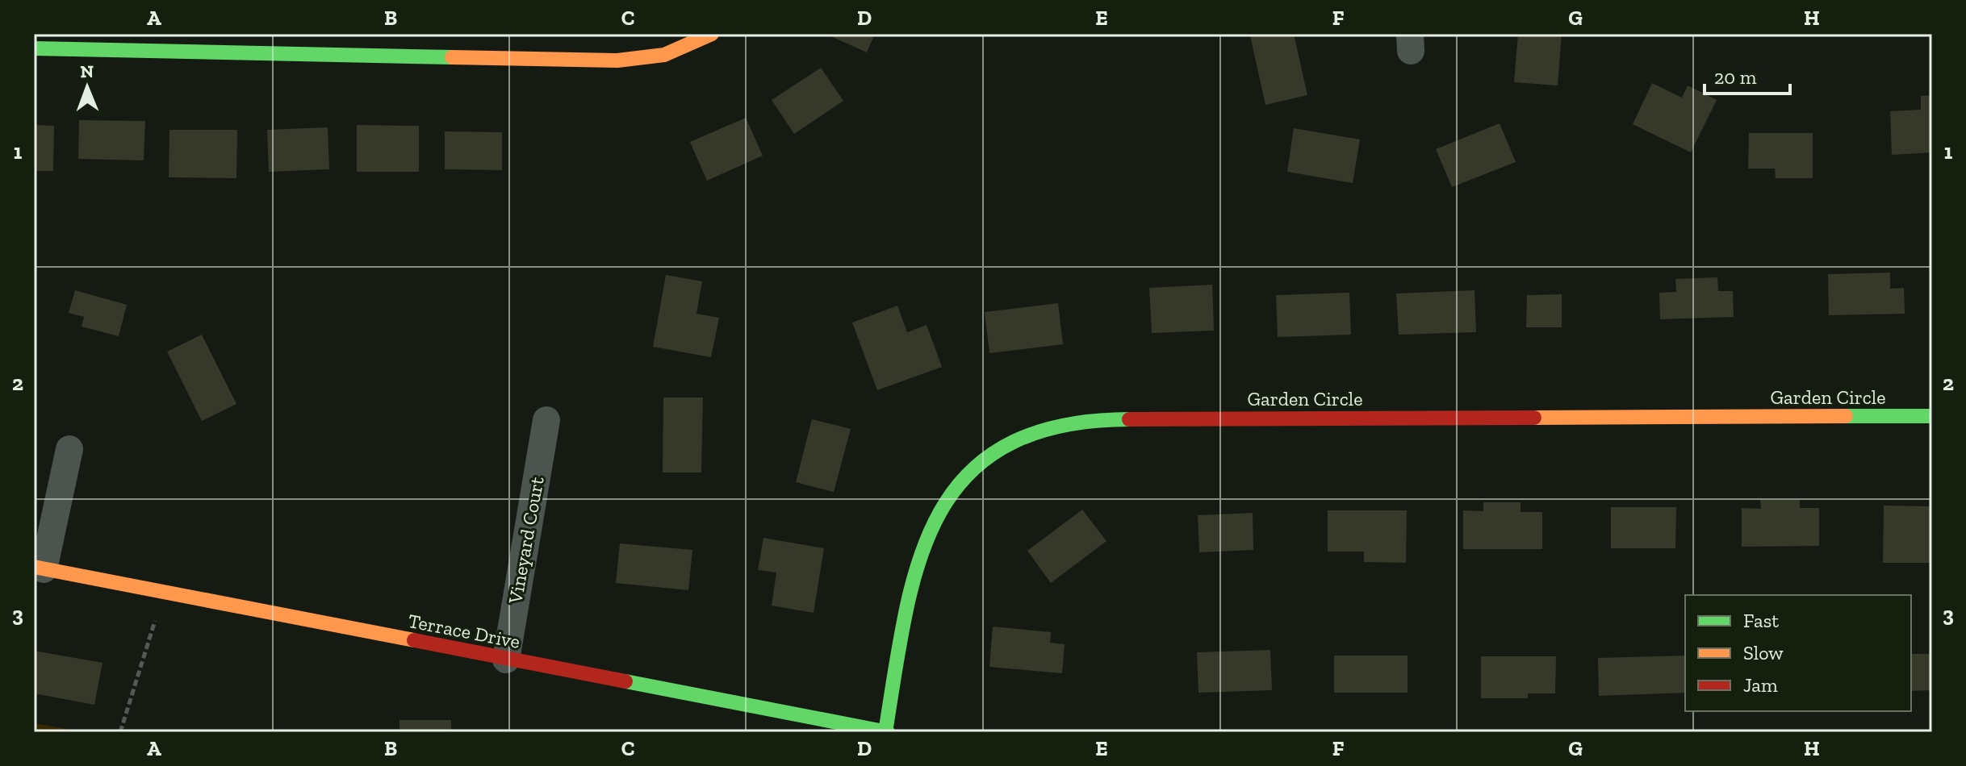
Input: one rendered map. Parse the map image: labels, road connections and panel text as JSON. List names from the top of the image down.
{
  "streets": {
    "street": ["Garden Circle", "Vineyard Court", "Terrace Drive"]
  },
  "crossings": [
    ["Garden Circle", "Terrace Drive"],
    ["Vineyard Court", "Terrace Drive"]
  ],
  "legend": ["Fast", "Slow", "Jam"],
  "scale_bar": "20 m",
  "north": "top",
  "grid": {
    "columns": [
      "A",
      "B",
      "C",
      "D",
      "E",
      "F",
      "G",
      "H"
    ],
    "rows": ["1", "2", "3"]
  }
}
